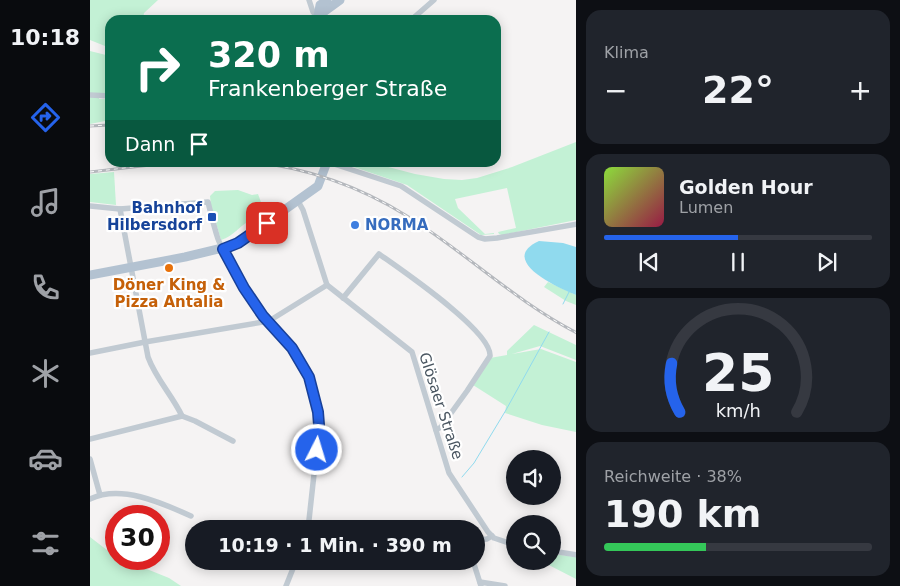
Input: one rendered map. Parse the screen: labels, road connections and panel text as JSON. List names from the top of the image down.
{
  "streets": {
    "street": ["Glösaer Straße"]
  },
  "places": {
    "transit": ["Bahnhof Hilbersdorf"],
    "other": ["NORMA", "Döner King & Pizza Antalia"]
  },
  "page": {
    "tabs": "10:18",
    "tile": [
      "Klima",
      ["Reichweite · 38%", "190 km"]
    ],
    "turn": ["320 m", "Frankenberger Straße"],
    "heat": ["−", "22°", "+"],
    "then": "Dann",
    "song": ["Golden Hour", "Lumen"],
    "limit": "30",
    "trip": "10:19 · 1 Min. · 390 m",
    "gauge": ["25", "km/h"]
  }
}
